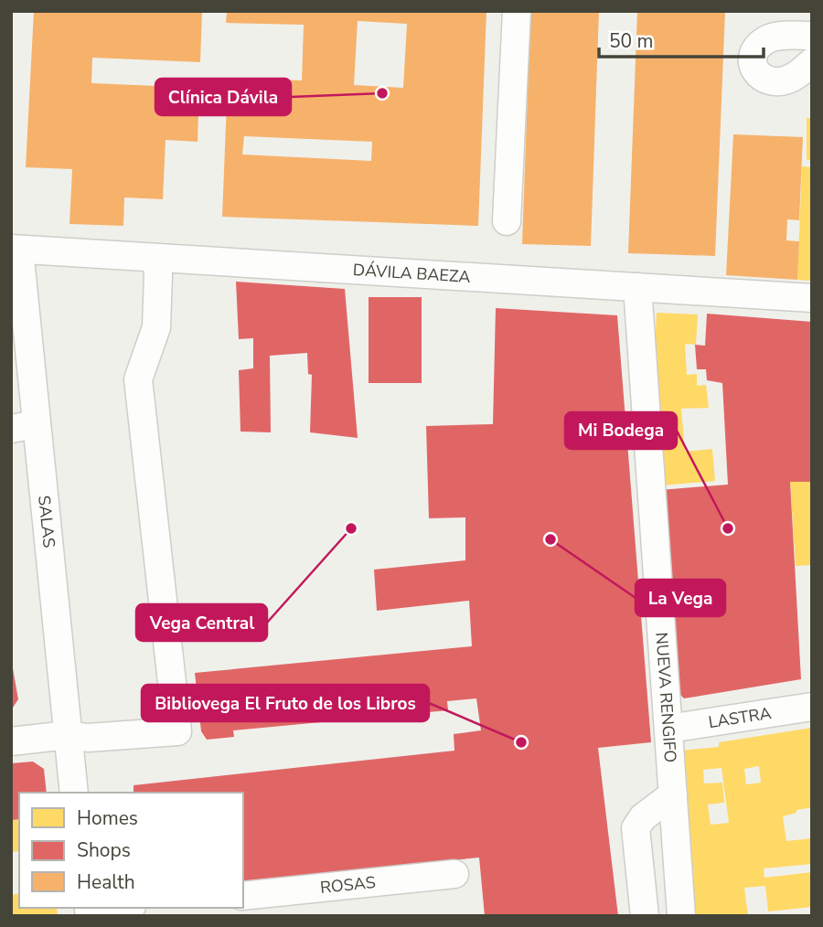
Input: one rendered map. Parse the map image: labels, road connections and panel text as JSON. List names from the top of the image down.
{
  "streets": {
    "street": [
      "DÁVILA BAEZA",
      "SALAS",
      "NUEVA RENGIFO",
      "LASTRA",
      "ROSAS"
    ]
  },
  "crossings": [
    ["DÁVILA BAEZA", "SALAS"],
    ["DÁVILA BAEZA", "NUEVA RENGIFO"],
    ["NUEVA RENGIFO", "LASTRA"]
  ],
  "places": [
    "Clínica Dávila",
    "Vega Central",
    "Mi Bodega",
    "La Vega",
    "Bibliovega El Fruto de los Libros"
  ],
  "legend": ["Homes", "Shops", "Health"],
  "scale_bar": "50 m"
}
